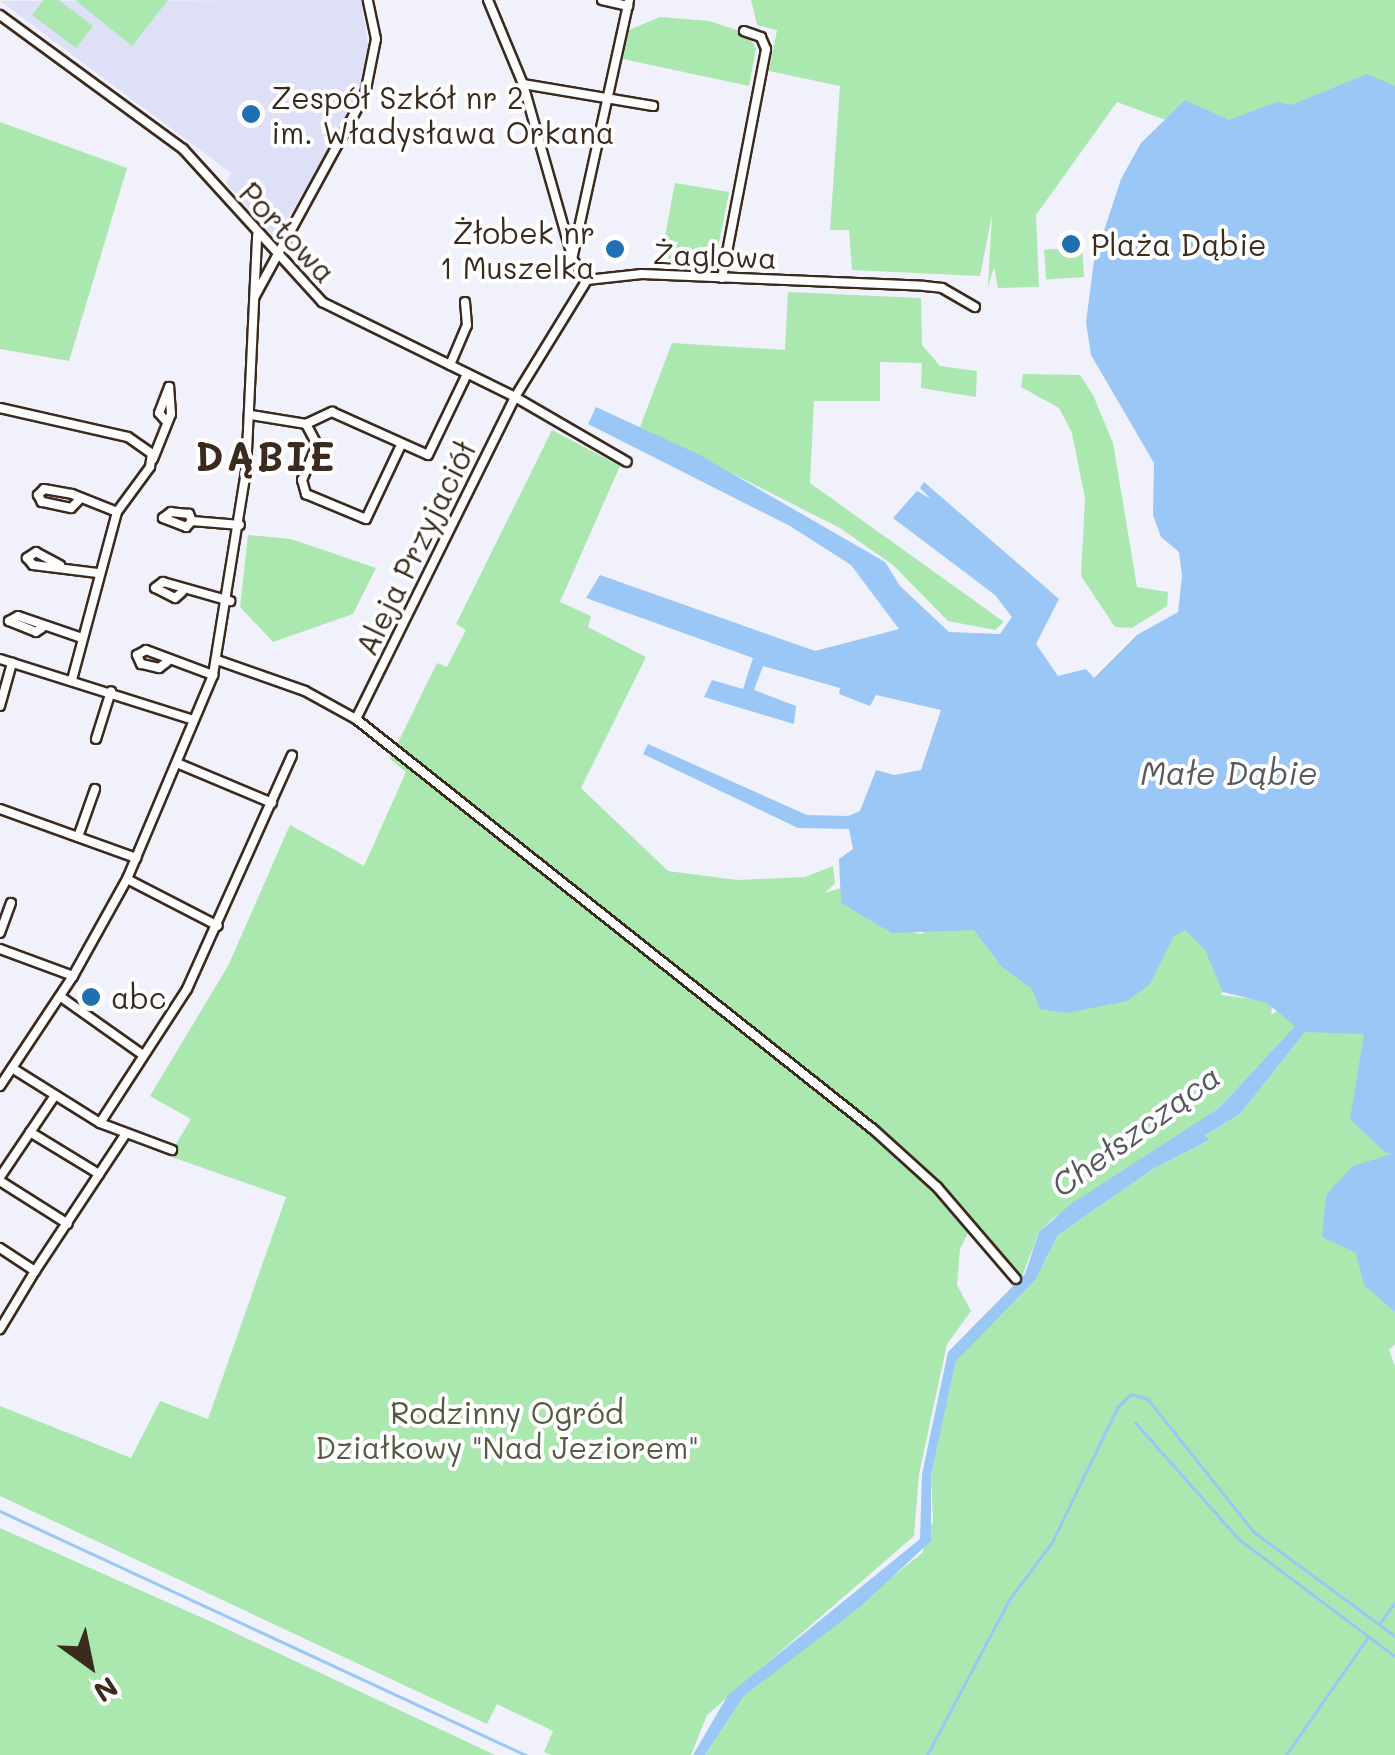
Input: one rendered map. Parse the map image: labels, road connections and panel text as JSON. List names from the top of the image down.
{
  "streets": {
    "street": ["Portowa", "Żaglowa", "Aleja Przyjaciół"]
  },
  "crossings": [
    ["Portowa", "Aleja Przyjaciół"]
  ],
  "districts": ["DĄBIE"],
  "water": ["Małe Dąbie", "Chełszcząca"],
  "parks": ["Rodzinny Ogród Działkowy \"Nad Jeziorem\""],
  "places": [
    "Zespół Szkół nr 2 im. Władysława Orkana",
    "Plaża Dąbie",
    "Żłobek nr 1 Muszelka",
    "abc"
  ],
  "north": "bottom right"
}
